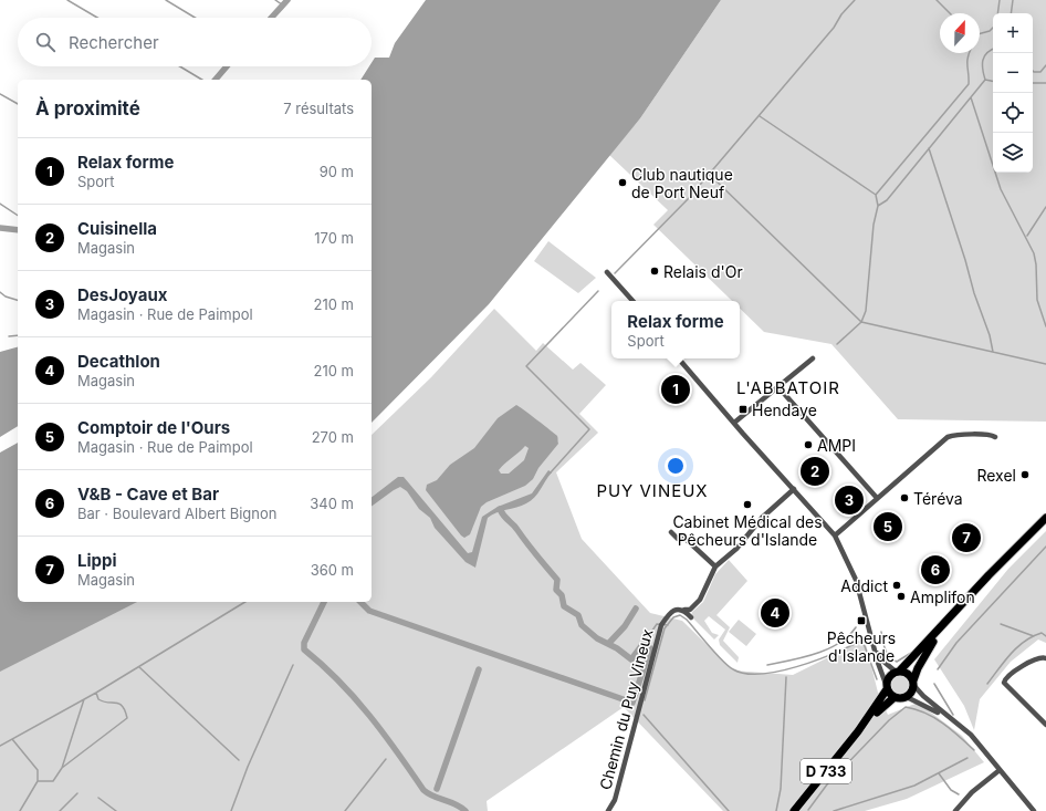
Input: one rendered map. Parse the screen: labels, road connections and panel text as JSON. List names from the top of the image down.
{
  "streets": {
    "main road": ["D 733"],
    "street": ["Chemin du Puy Vineux"]
  },
  "districts": ["L'ABBATOIR", "PUY VINEUX"],
  "places": {
    "other": [
      "Club nautique de Port Neuf",
      "Relais d'Or",
      "AMPI",
      "Rexel",
      "Téréva",
      "Cabinet Médical des Pêcheurs d'Islande",
      "Addict",
      "Amplifon"
    ],
    "transit": ["Hendaye", "Pêcheurs d'Islande"]
  },
  "north": "top",
  "page": {
    "map_buttons": ["+", "−"],
    "search": "Rechercher",
    "heading": ["À proximité", "7 résultats"],
    "list": [
      {
        "mark": "1",
        "name": "Relax forme",
        "note": "Sport",
        "value": "90 m"
      },
      {
        "mark": "2",
        "name": "Cuisinella",
        "note": "Magasin",
        "value": "170 m"
      },
      {
        "mark": "3",
        "name": "DesJoyaux",
        "note": "Magasin · Rue de Paimpol",
        "value": "210 m"
      },
      {
        "mark": "4",
        "name": "Decathlon",
        "note": "Magasin",
        "value": "210 m"
      },
      {
        "mark": "5",
        "name": "Comptoir de l'Ours",
        "note": "Magasin · Rue de Paimpol",
        "value": "270 m"
      },
      {
        "mark": "6",
        "name": "V&B - Cave et Bar",
        "note": "Bar · Boulevard Albert Bignon",
        "value": "340 m"
      },
      {
        "mark": "7",
        "name": "Lippi",
        "note": "Magasin",
        "value": "360 m"
      }
    ],
    "popup": ["Relax forme", "Sport"],
    "pins": [
      "1",
      "2",
      "3",
      "5",
      "7",
      "6",
      "4"
    ]
  }
}
